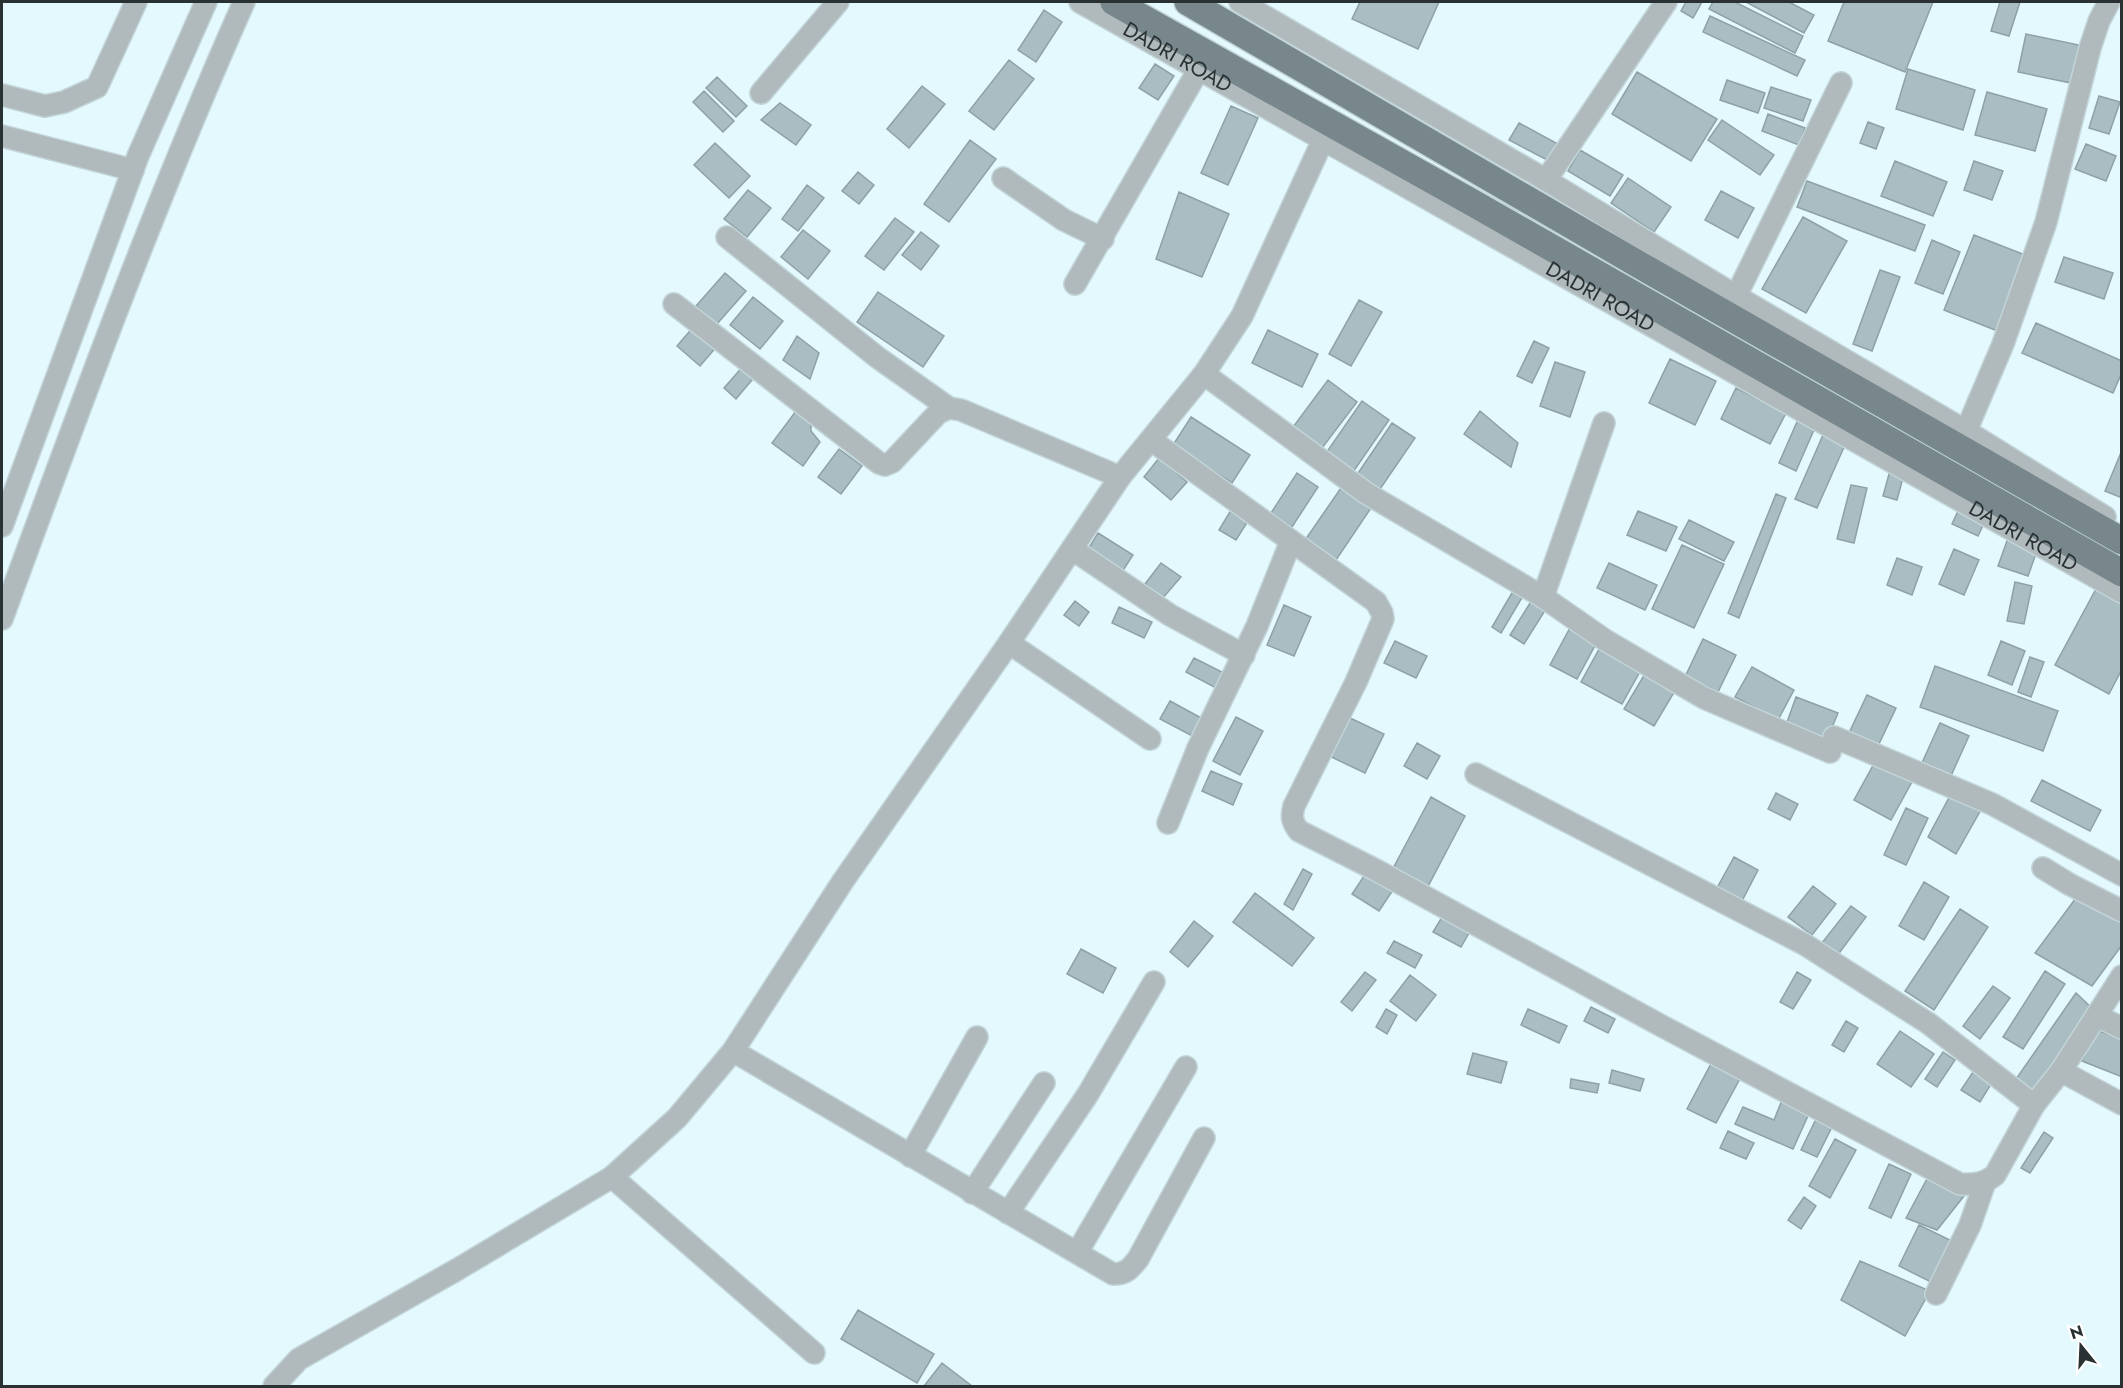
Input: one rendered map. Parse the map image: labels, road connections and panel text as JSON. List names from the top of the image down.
{
  "streets": {
    "street": ["DADRI ROAD"]
  },
  "north": "top"
}
